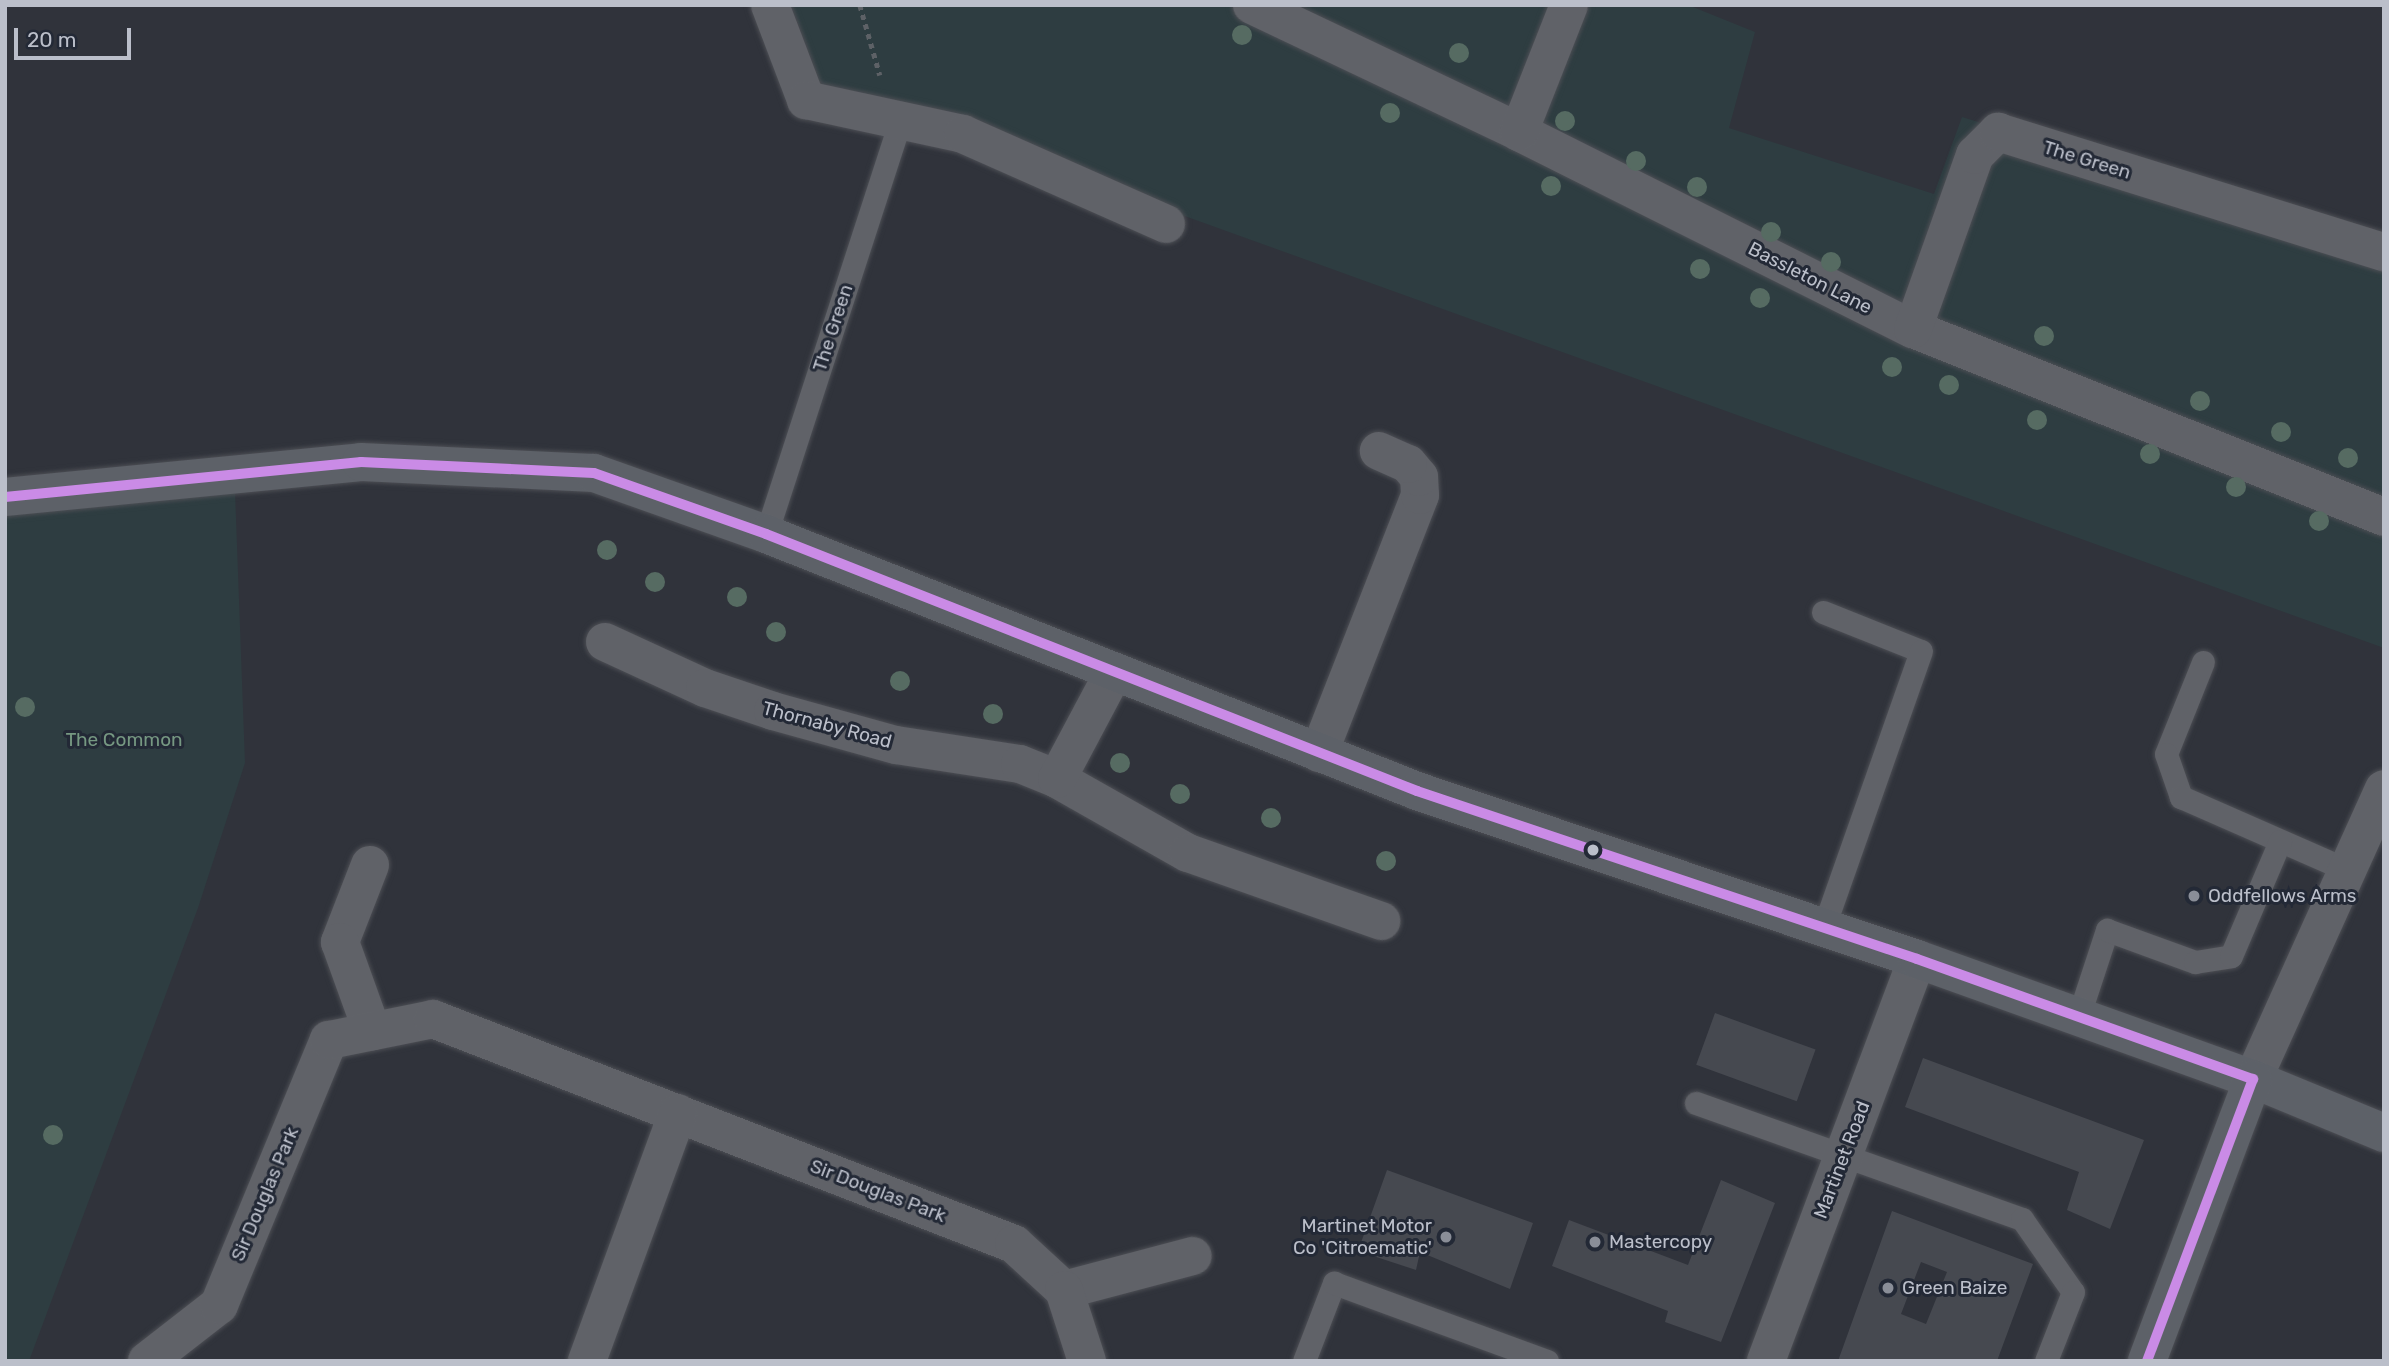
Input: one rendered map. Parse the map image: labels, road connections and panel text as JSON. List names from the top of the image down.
{
  "streets": {
    "street": [
      "The Green",
      "Bassleton Lane",
      "Thornaby Road",
      "Martinet Road",
      "Sir Douglas Park"
    ]
  },
  "crossings": [
    ["The Green", "Bassleton Lane"]
  ],
  "parks": ["The Common"],
  "places": [
    "Oddfellows Arms",
    "Martinet Motor Co 'Citroematic'",
    "Mastercopy",
    "Green Baize"
  ],
  "scale_bar": "20 m"
}
